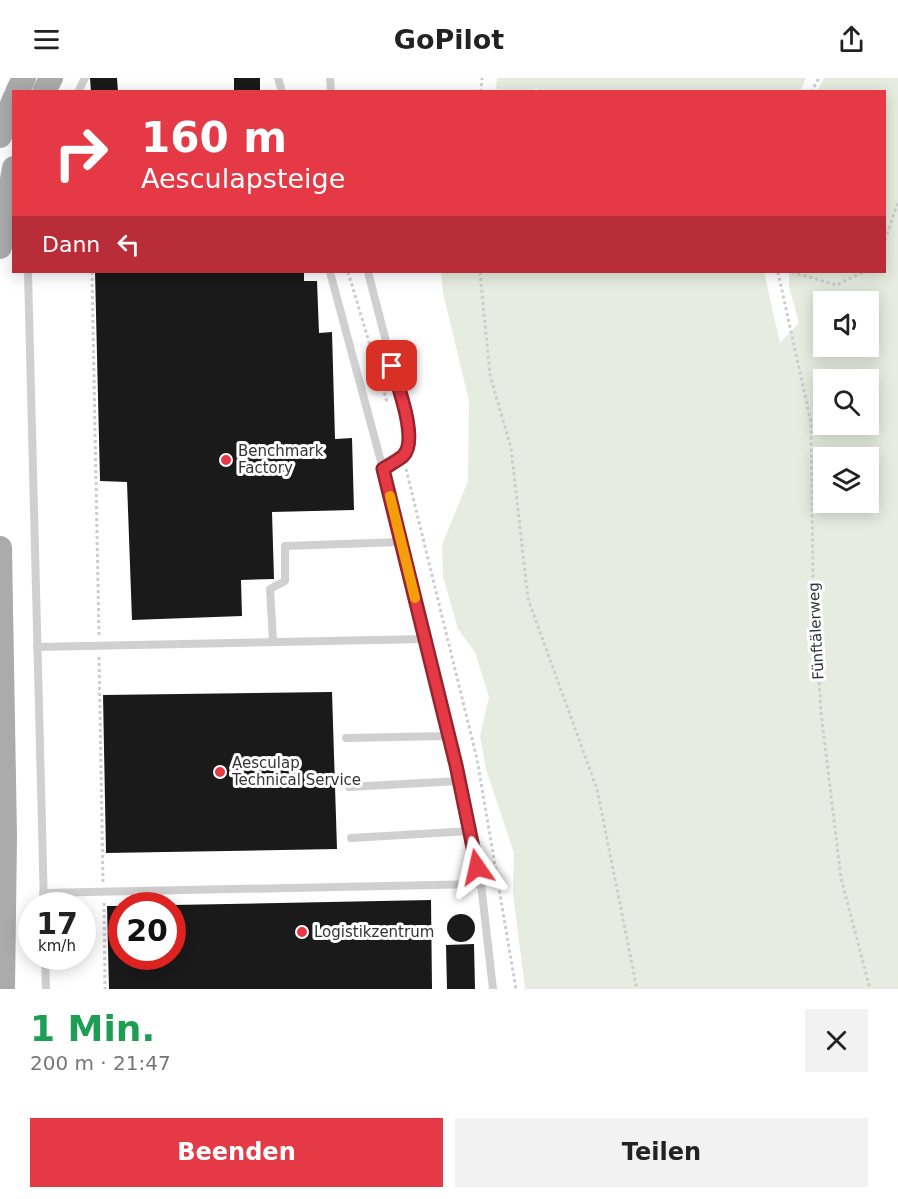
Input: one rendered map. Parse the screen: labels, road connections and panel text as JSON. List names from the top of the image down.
{
  "streets": {
    "path": ["Fünftälerweg"]
  },
  "places": ["Benchmark Factory", "Aesculap Technical Service", "Logistikzentrum"],
  "page": {
    "header": "GoPilot",
    "turn": ["160 m", "Aesculapsteige"],
    "then": "Dann",
    "speed": "17 km/h",
    "limit": "20",
    "heading": ["1 Min.", "200 m · 21:47"],
    "buttons": ["Beenden", "Teilen"]
  }
}
